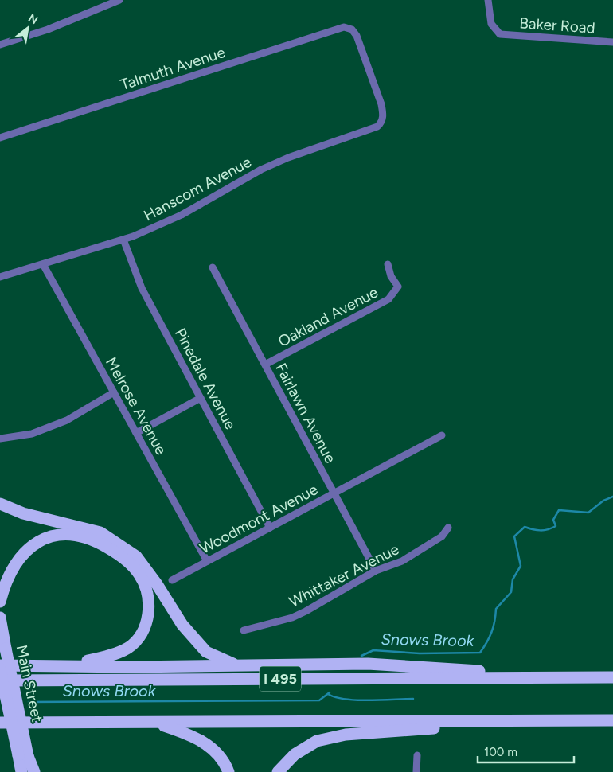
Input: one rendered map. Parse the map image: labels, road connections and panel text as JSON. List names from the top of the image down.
{
  "streets": {
    "highway": ["I 495", "Main Street"],
    "street": [
      "Baker Road",
      "Talmuth Avenue",
      "Hanscom Avenue",
      "Oakland Avenue",
      "Pinedale Avenue",
      "Melrose Avenue",
      "Fairlawn Avenue",
      "Woodmont Avenue",
      "Whittaker Avenue"
    ]
  },
  "crossings": [
    ["Talmuth Avenue", "Hanscom Avenue"],
    ["Hanscom Avenue", "Pinedale Avenue"],
    ["Hanscom Avenue", "Melrose Avenue"],
    ["Oakland Avenue", "Fairlawn Avenue"],
    ["Pinedale Avenue", "Woodmont Avenue"],
    ["Melrose Avenue", "Woodmont Avenue"],
    ["Fairlawn Avenue", "Woodmont Avenue"],
    ["Fairlawn Avenue", "Whittaker Avenue"]
  ],
  "water": ["Snows Brook"],
  "scale_bar": "100 m",
  "north": "top right"
}
